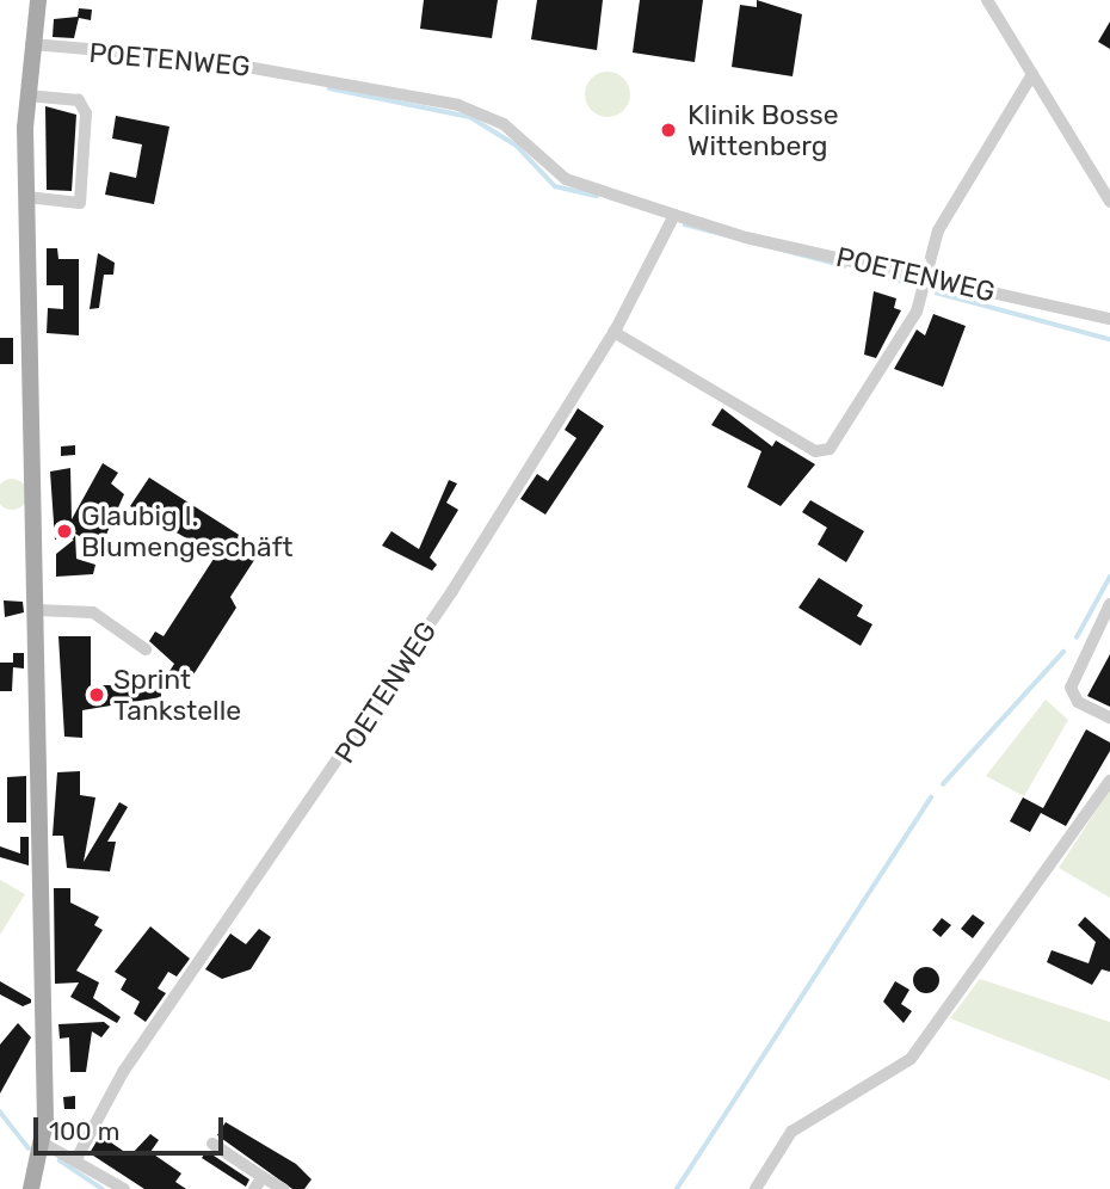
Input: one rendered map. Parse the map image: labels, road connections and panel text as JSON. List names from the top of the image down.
{
  "streets": {
    "street": ["POETENWEG"]
  },
  "places": ["Klinik Bosse Wittenberg", "Glaubig I. Blumengeschäft", "Sprint Tankstelle"],
  "scale_bar": "100 m"
}
